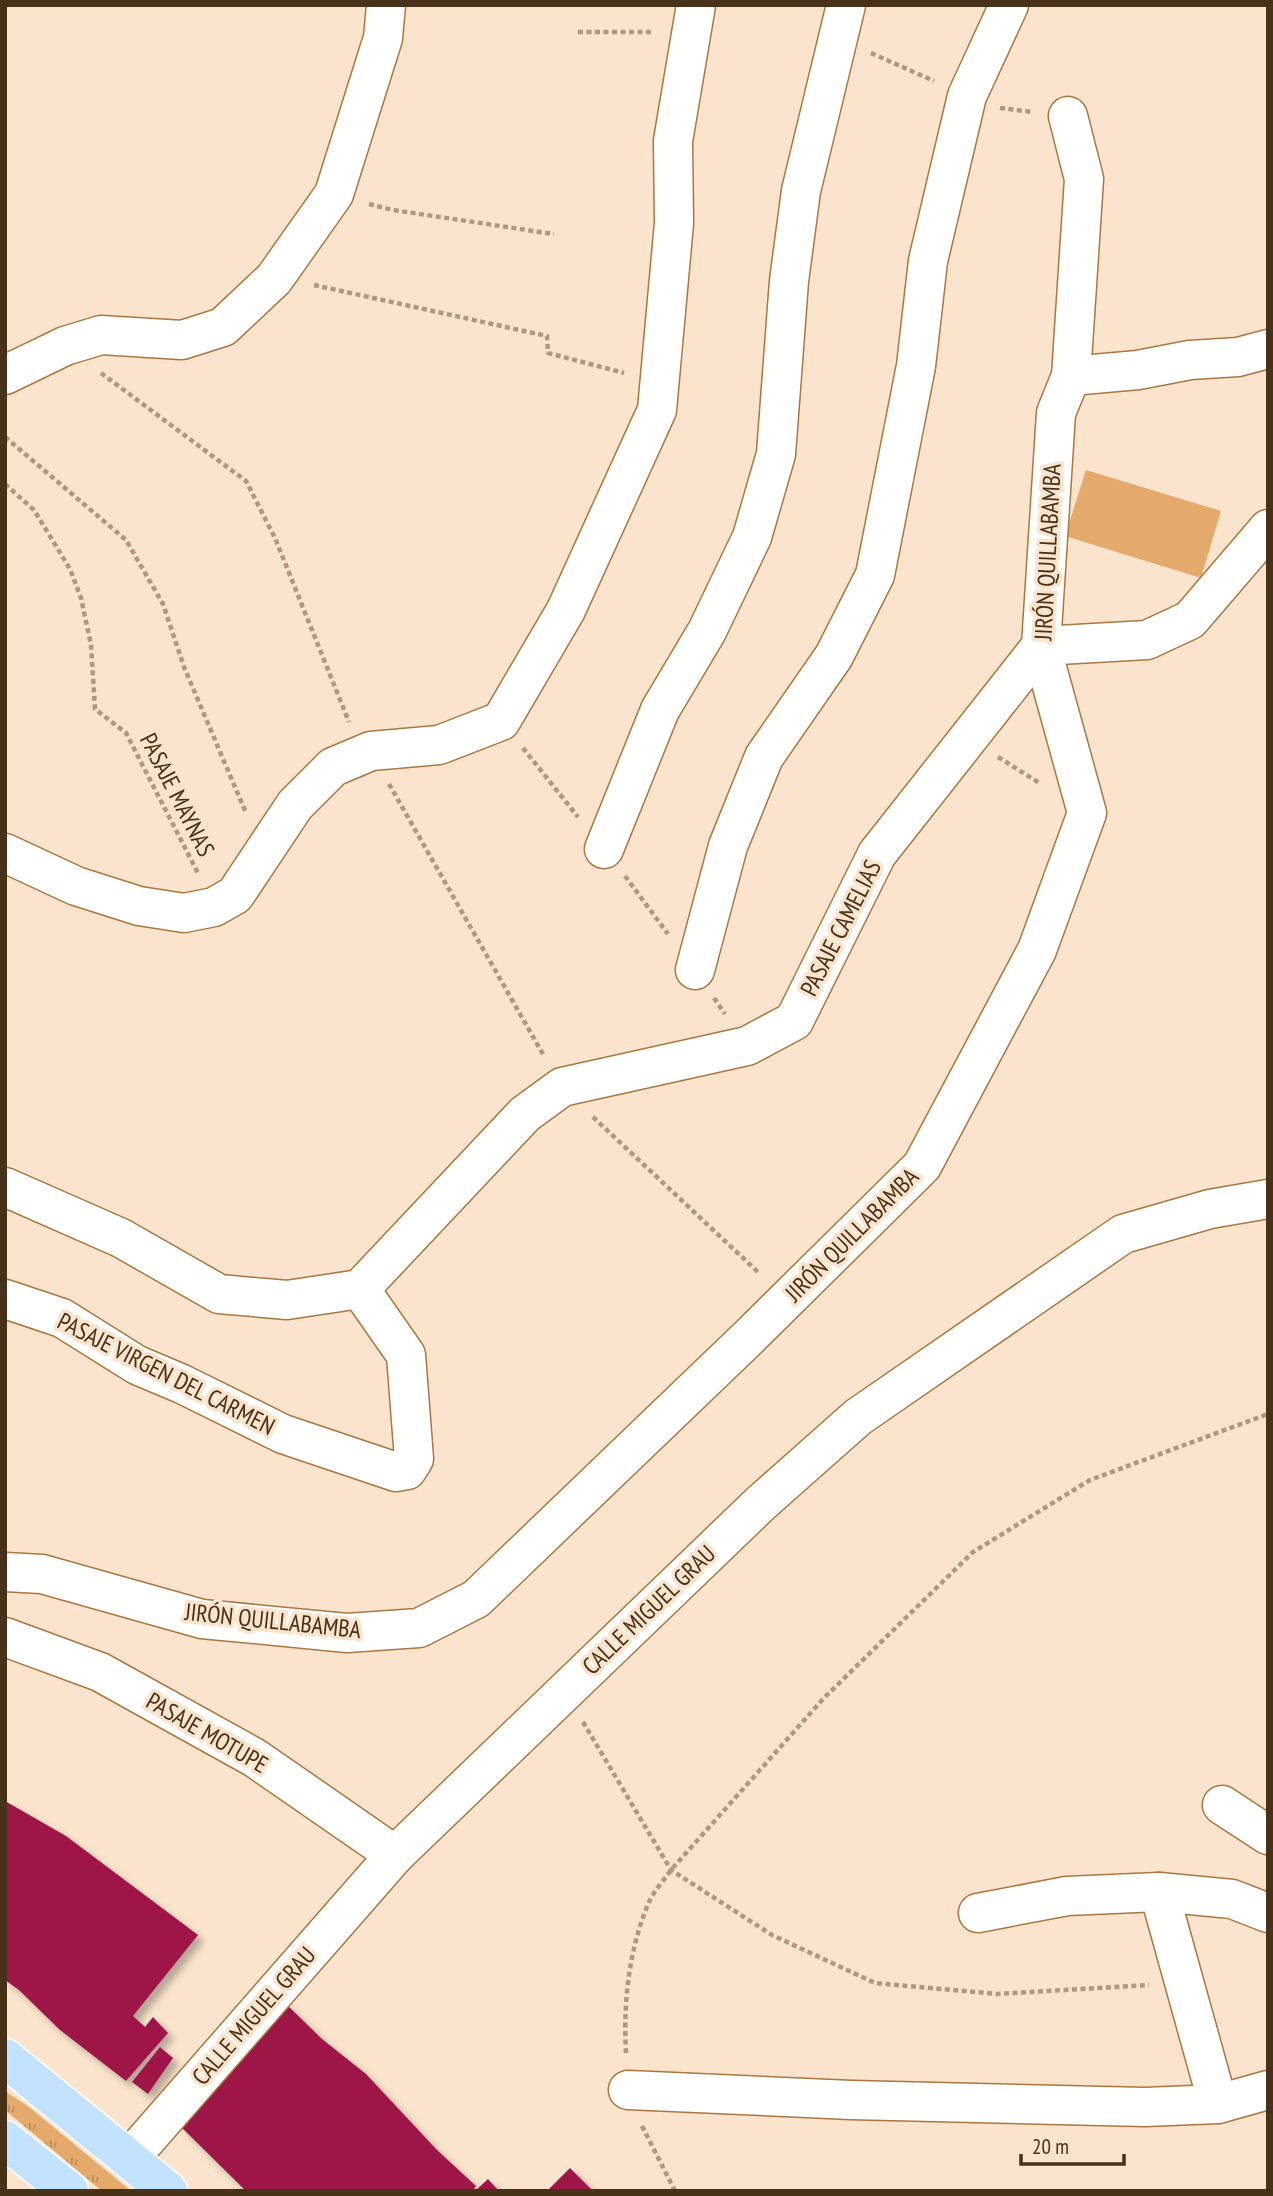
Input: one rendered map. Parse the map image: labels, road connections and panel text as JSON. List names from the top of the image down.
{
  "streets": {
    "street": [
      "JIRÓN QUILLABAMBA",
      "PASAJE CAMELIAS",
      "PASAJE VIRGEN DEL CARMEN",
      "CALLE MIGUEL GRAU",
      "PASAJE MOTUPE"
    ],
    "path": ["PASAJE MAYNAS"]
  },
  "crossings": [
    ["JIRÓN QUILLABAMBA", "PASAJE CAMELIAS"],
    ["CALLE MIGUEL GRAU", "PASAJE MOTUPE"]
  ],
  "scale_bar": "20 m"
}
